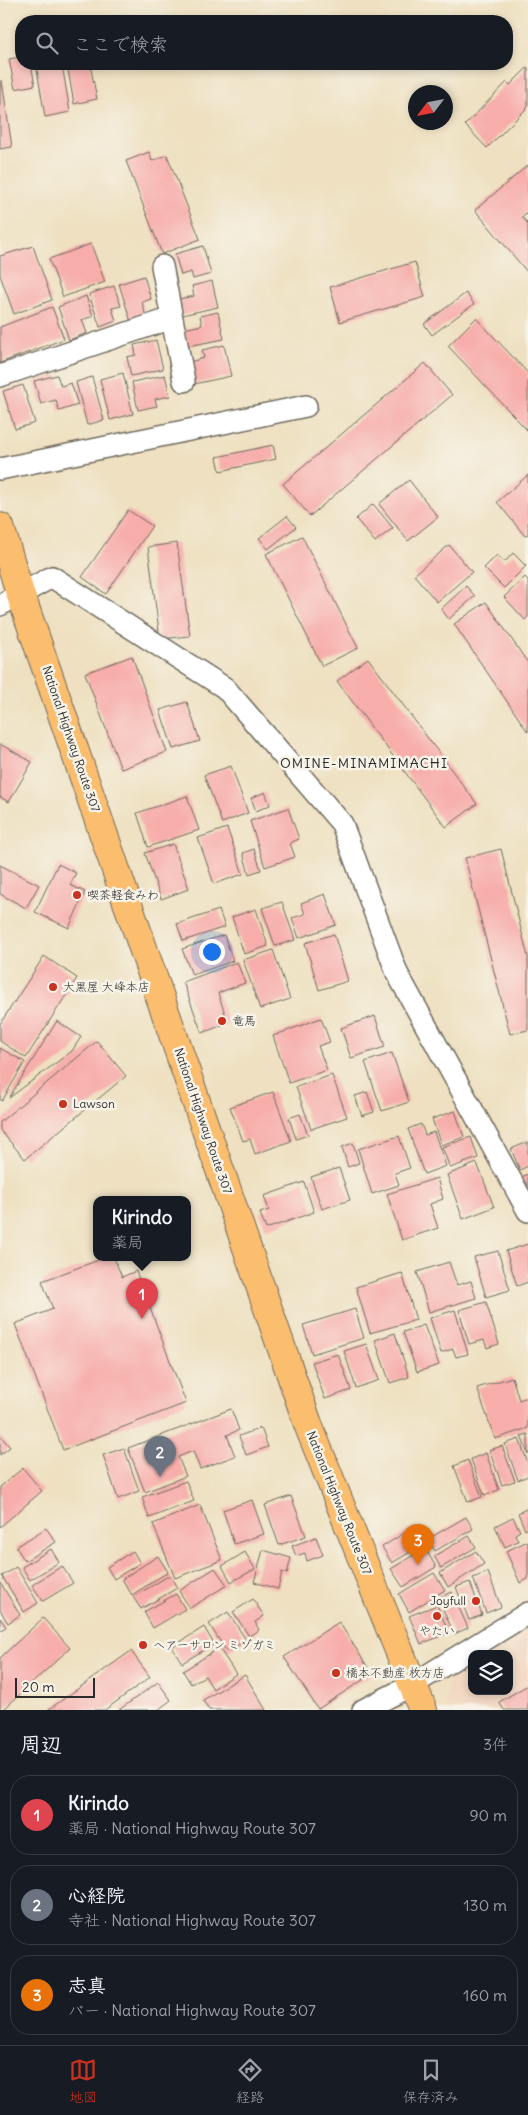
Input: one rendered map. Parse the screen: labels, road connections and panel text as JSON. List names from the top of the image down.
{
  "streets": {
    "highway": ["National Highway Route 307"]
  },
  "districts": ["OMINE-MINAMIMACHI"],
  "places": [
    "喫茶軽食みわ",
    "大黒屋 大峰本店",
    "竜馬",
    "Lawson",
    "Joyfull",
    "やたい",
    "ヘアーサロン ミゾガミ",
    "橋本不動産 枚方店"
  ],
  "scale_bar": "20 m",
  "north": "bottom left",
  "page": {
    "search": "ここで検索",
    "popup": ["Kirindo", "薬局"],
    "pins": ["1", "2", "3"],
    "scale": "20 m",
    "heading": ["周辺", "3件"],
    "list": [
      {
        "mark": "1",
        "name": "Kirindo",
        "note": "薬局 · National Highway Route 307",
        "value": "90 m"
      },
      {
        "mark": "2",
        "name": "心経院",
        "note": "寺社 · National Highway Route 307",
        "value": "130 m"
      },
      {
        "mark": "3",
        "name": "志真",
        "note": "バー · National Highway Route 307",
        "value": "160 m"
      }
    ],
    "nav": ["地図", "経路", "保存済み"]
  }
}
